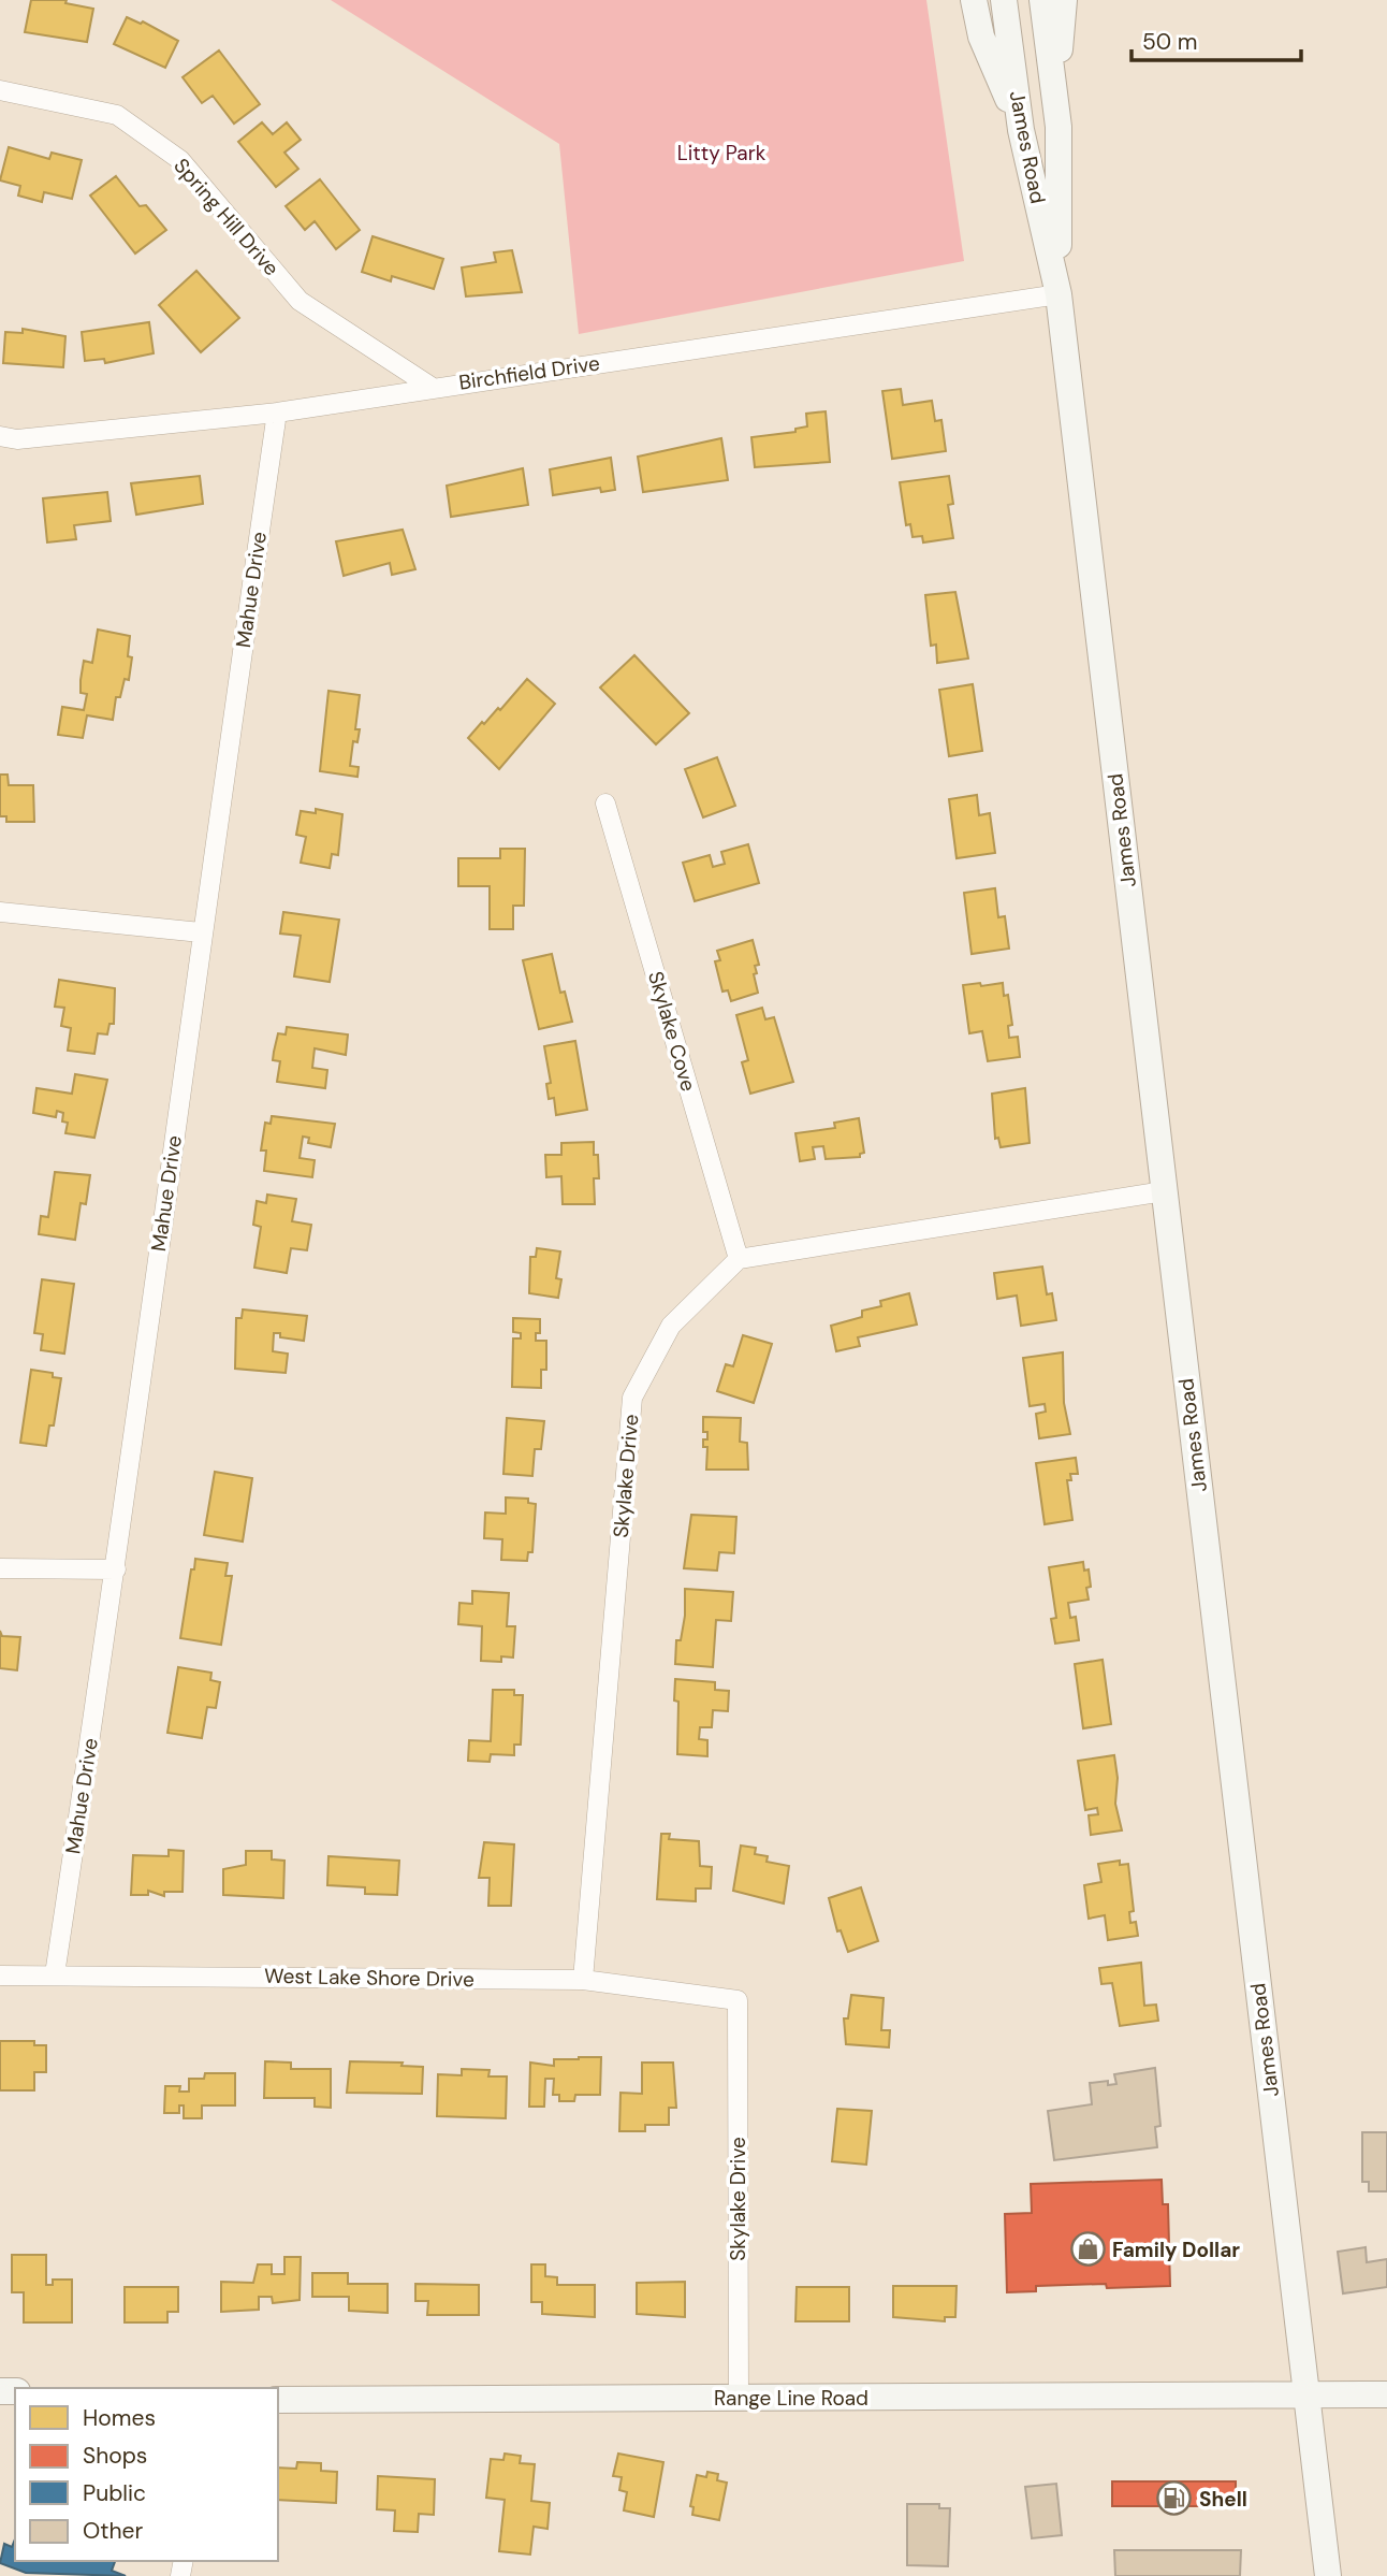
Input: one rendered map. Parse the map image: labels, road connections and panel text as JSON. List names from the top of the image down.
{
  "streets": {
    "main road": ["James Road", "Range Line Road"],
    "street": [
      "Spring Hill Drive",
      "Birchfield Drive",
      "Mahue Drive",
      "Skylake Cove",
      "Skylake Drive",
      "West Lake Shore Drive"
    ]
  },
  "crossings": [
    ["James Road", "Birchfield Drive"],
    ["James Road", "Range Line Road"],
    ["Spring Hill Drive", "Birchfield Drive"],
    ["Birchfield Drive", "Mahue Drive"],
    ["Mahue Drive", "West Lake Shore Drive"],
    ["Skylake Cove", "Skylake Drive"],
    ["Skylake Drive", "West Lake Shore Drive"],
    ["Skylake Drive", "Range Line Road"]
  ],
  "parks": ["Litty Park"],
  "places": {
    "shop": ["Family Dollar"],
    "fuel station": ["Shell"]
  },
  "legend": [
    "Homes",
    "Shops",
    "Public",
    "Other"
  ],
  "scale_bar": "50 m"
}
